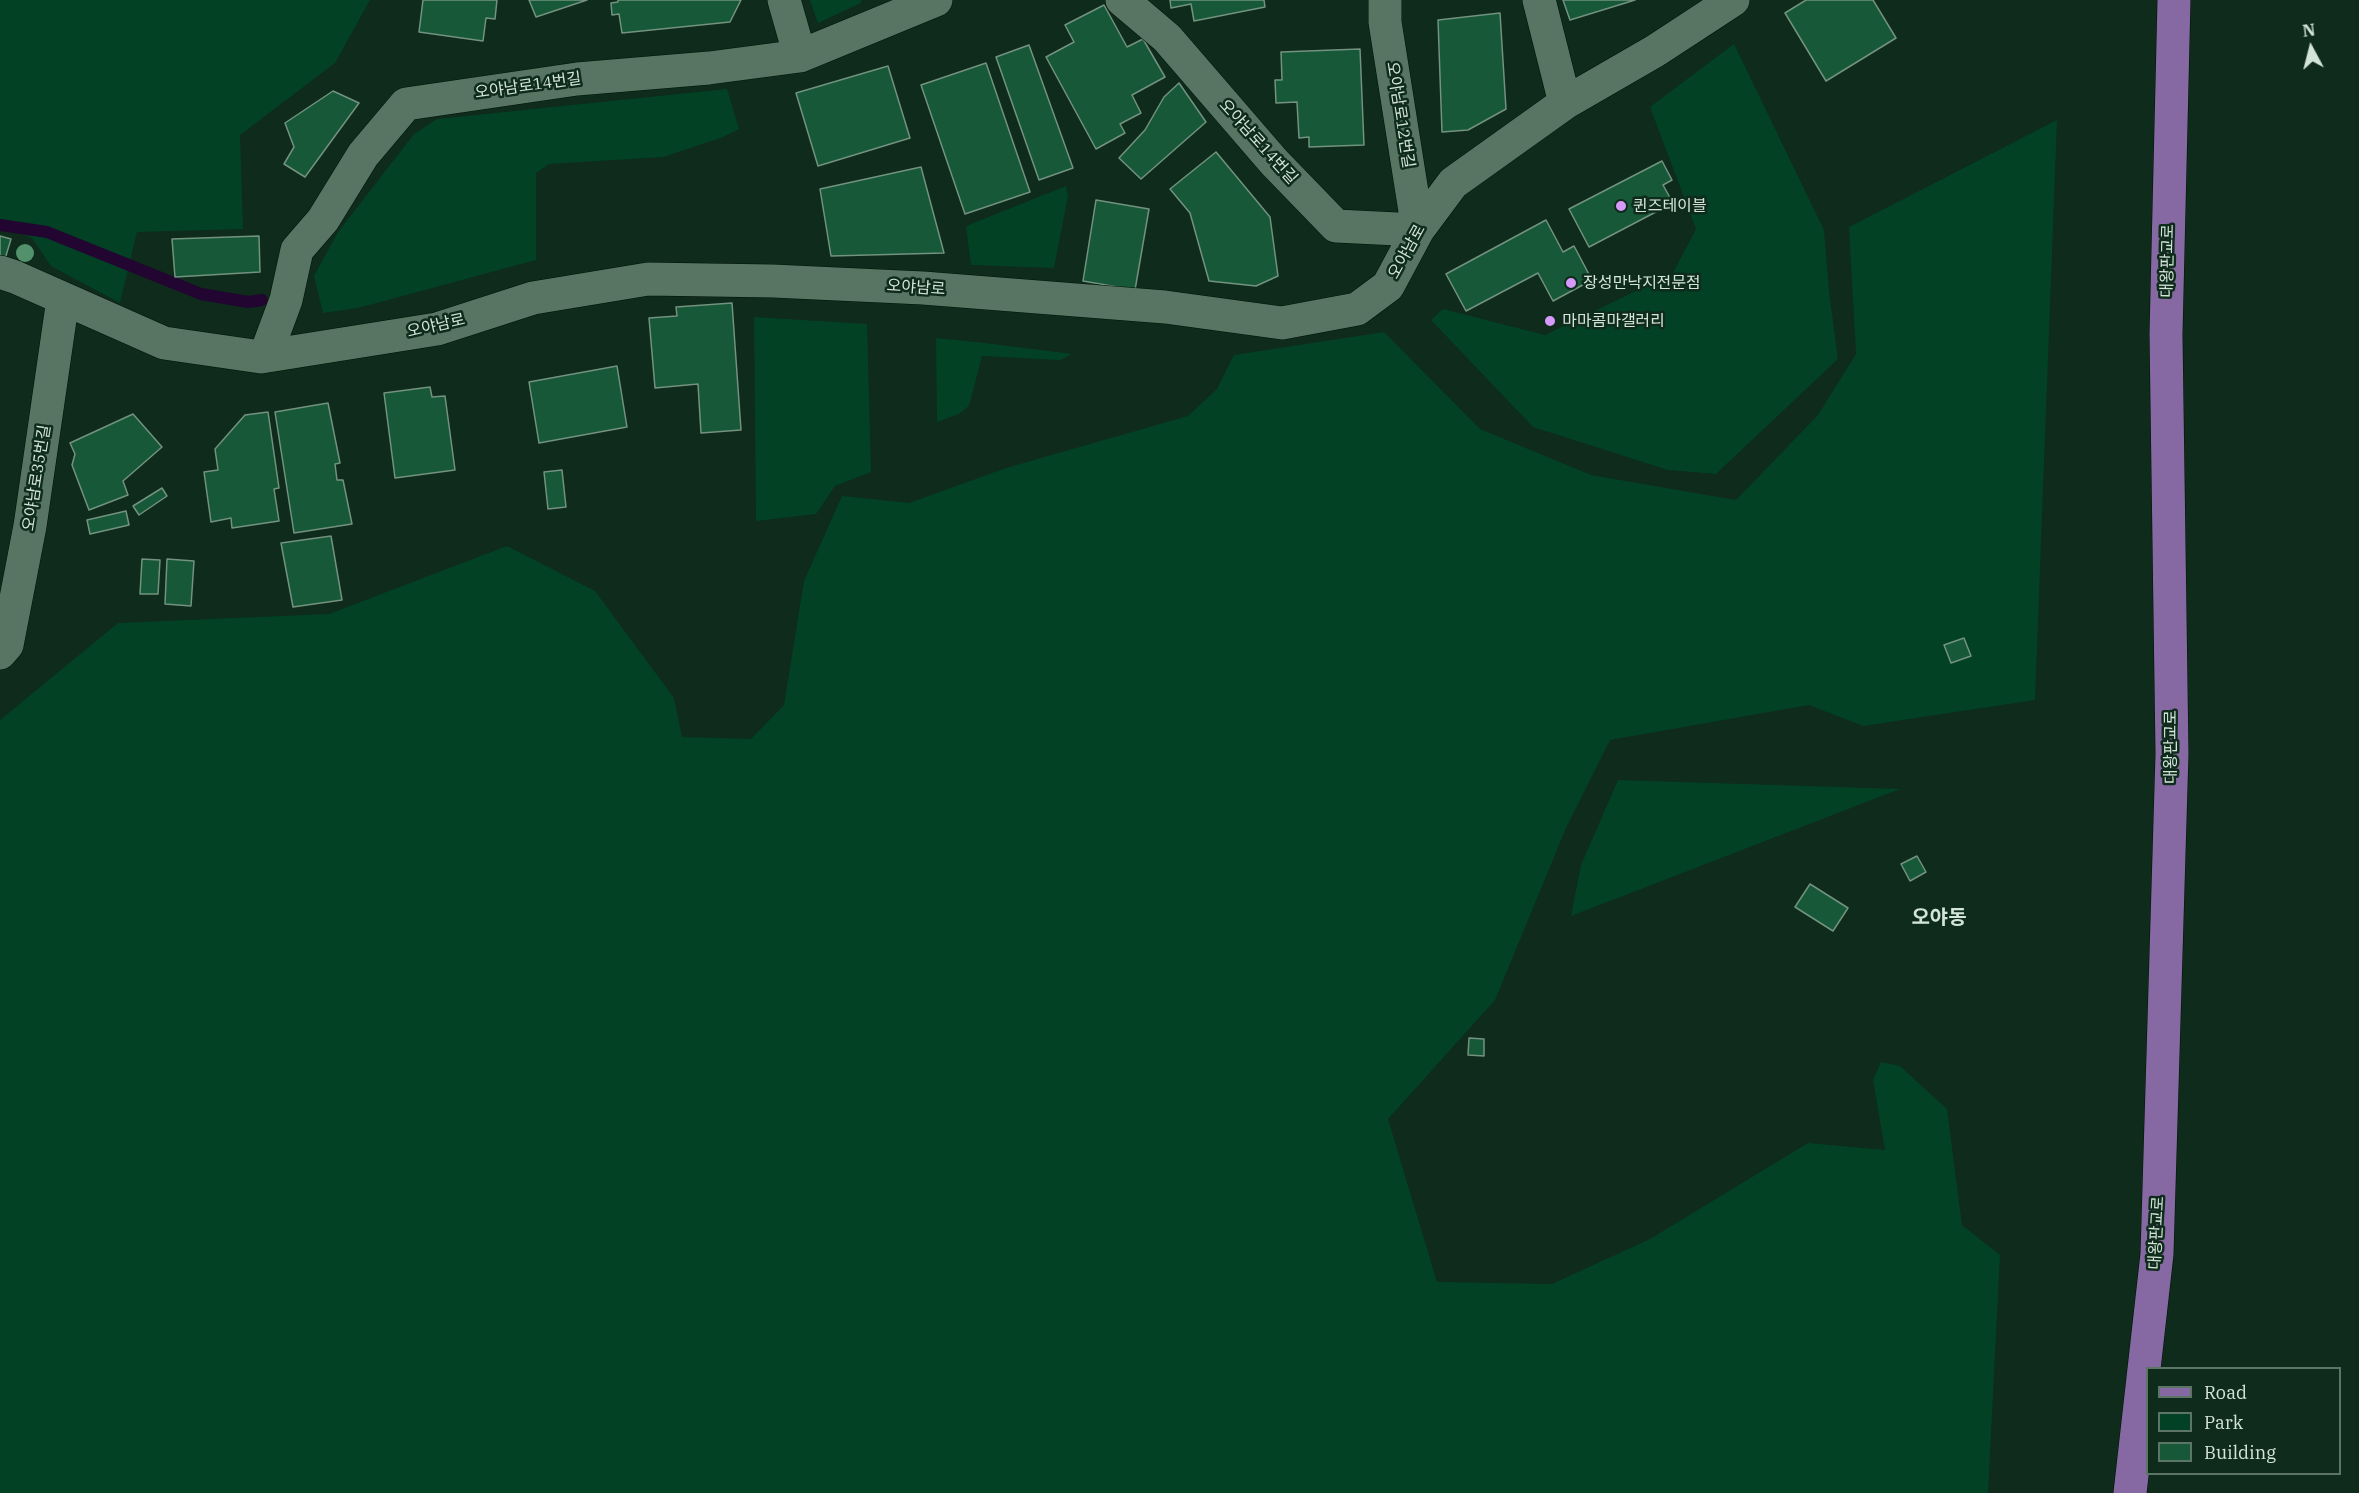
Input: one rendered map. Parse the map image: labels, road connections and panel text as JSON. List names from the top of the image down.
{
  "streets": {
    "main road": ["대왕판교로"],
    "street": [
      "오야남로14번길",
      "오야남로12번길",
      "오야남로",
      "오야남로35번길"
    ]
  },
  "crossings": [
    ["오야남로14번길", "오야남로12번길"],
    ["오야남로14번길", "오야남로"],
    ["오야남로12번길", "오야남로"],
    ["오야남로", "오야남로35번길"]
  ],
  "districts": ["오야동"],
  "places": ["퀸즈테이블", "장성만낙지전문점", "마마콤마갤러리"],
  "legend": ["Road", "Park", "Building"],
  "north": "top"
}
